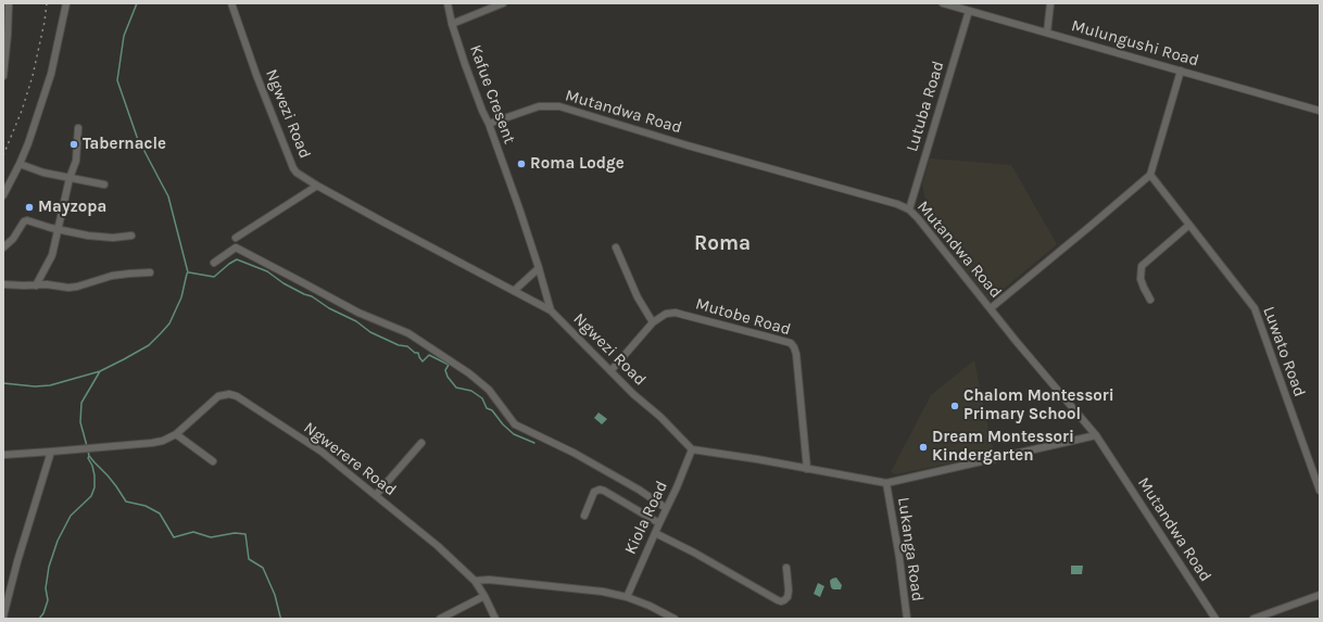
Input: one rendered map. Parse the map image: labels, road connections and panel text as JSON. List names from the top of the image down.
{
  "streets": {
    "street": [
      "Mulungushi Road",
      "Kafue Cresent",
      "Lutuba Road",
      "Mutandwa Road",
      "Ngwezi Road",
      "Mutobe Road",
      "Luwato Road",
      "Ngwerere Road",
      "Kiola Road",
      "Lukanga Road"
    ]
  },
  "crossings": [
    ["Mulungushi Road", "Lutuba Road"],
    ["Kafue Cresent", "Mutandwa Road"],
    ["Kafue Cresent", "Ngwezi Road"],
    ["Lutuba Road", "Mutandwa Road"],
    ["Ngwezi Road", "Mutobe Road"],
    ["Ngwezi Road", "Kiola Road"]
  ],
  "districts": ["Roma"],
  "places": [
    "Tabernacle",
    "Roma Lodge",
    "Mayzopa",
    "Chalom Montessori Primary School",
    "Dream Montessori Kindergarten"
  ]
}
